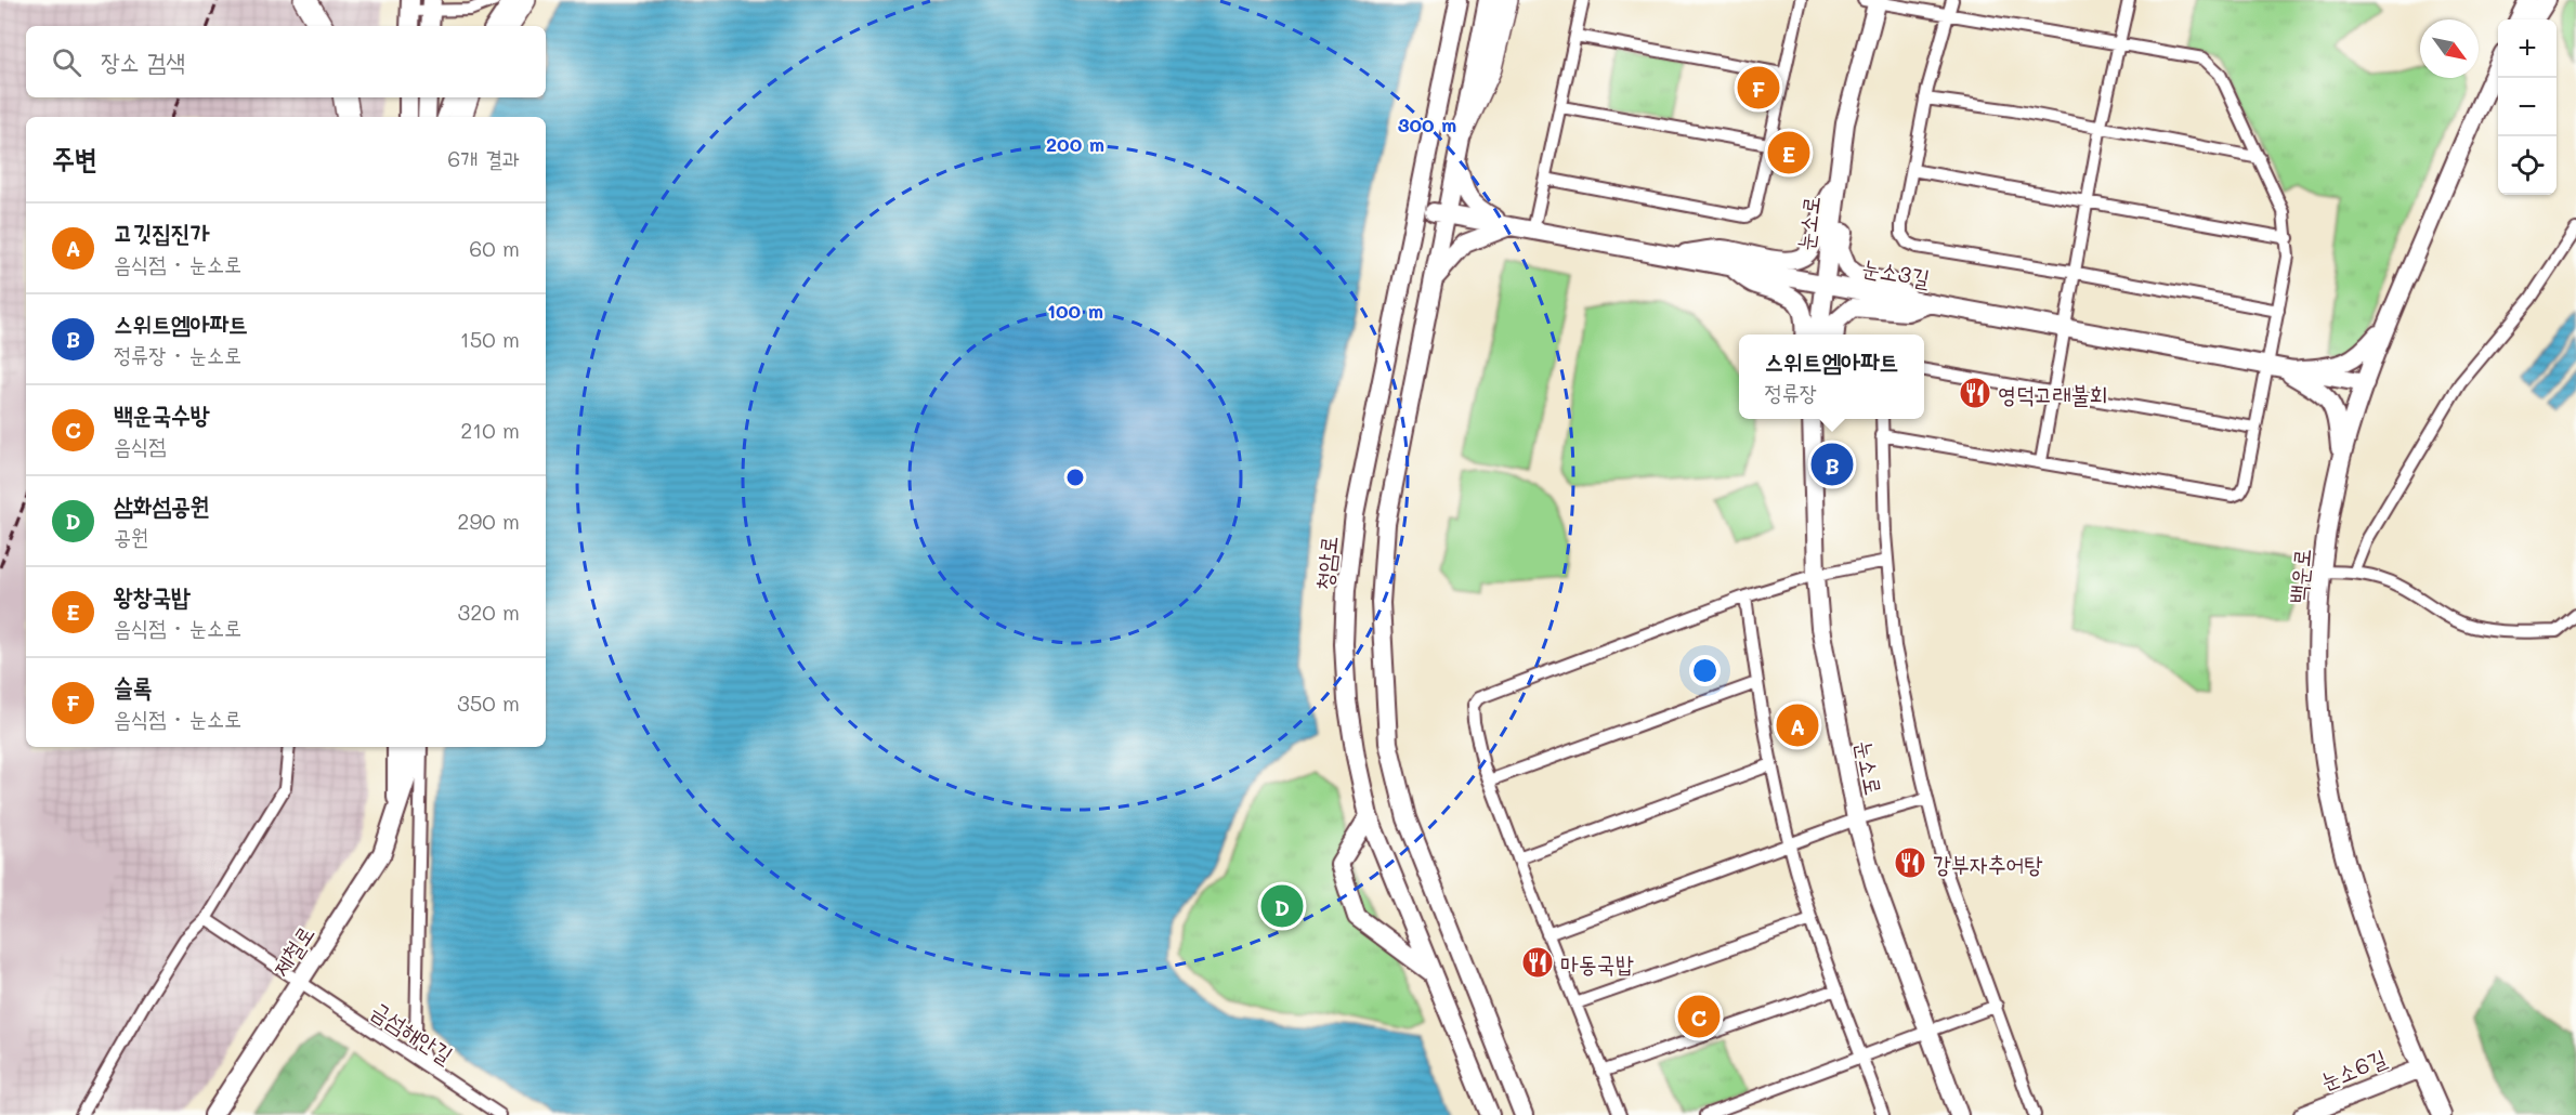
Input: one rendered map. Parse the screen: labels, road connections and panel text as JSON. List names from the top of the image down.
{
  "streets": {
    "main road": [
      "눈소로",
      "눈소3길",
      "청암로",
      "백운로",
      "제철로",
      "눈소6길"
    ],
    "street": ["금섬해안길"]
  },
  "crossings": [
    ["눈소로", "눈소3길"],
    ["눈소3길", "청암로"],
    ["눈소3길", "백운로"],
    ["백운로", "눈소6길"],
    ["제철로", "금섬해안길"]
  ],
  "places": {
    "restaurant": ["영덕고래불회", "강부자추어탕", "마동국밥"]
  },
  "north": "bottom right",
  "page": {
    "map_buttons": ["+", "−"],
    "search": "장소 검색",
    "pins": [
      "F",
      "E",
      "B",
      "A",
      "D",
      "C"
    ],
    "heading": ["주변", "6개 결과"],
    "list": [
      {
        "mark": "A",
        "name": "고깃집진가",
        "note": "음식점 · 눈소로",
        "value": "60 m"
      },
      {
        "mark": "B",
        "name": "스위트엠아파트",
        "note": "정류장 · 눈소로",
        "value": "150 m"
      },
      {
        "mark": "C",
        "name": "백운국수방",
        "note": "음식점",
        "value": "210 m"
      },
      {
        "mark": "D",
        "name": "삼화섬공원",
        "note": "공원",
        "value": "290 m"
      },
      {
        "mark": "E",
        "name": "왕창국밥",
        "note": "음식점 · 눈소로",
        "value": "320 m"
      },
      {
        "mark": "F",
        "name": "슬록",
        "note": "음식점 · 눈소로",
        "value": "350 m"
      }
    ],
    "popup": ["스위트엠아파트", "정류장"]
  },
  "rings": ["300 m", "200 m", "100 m"]
}
